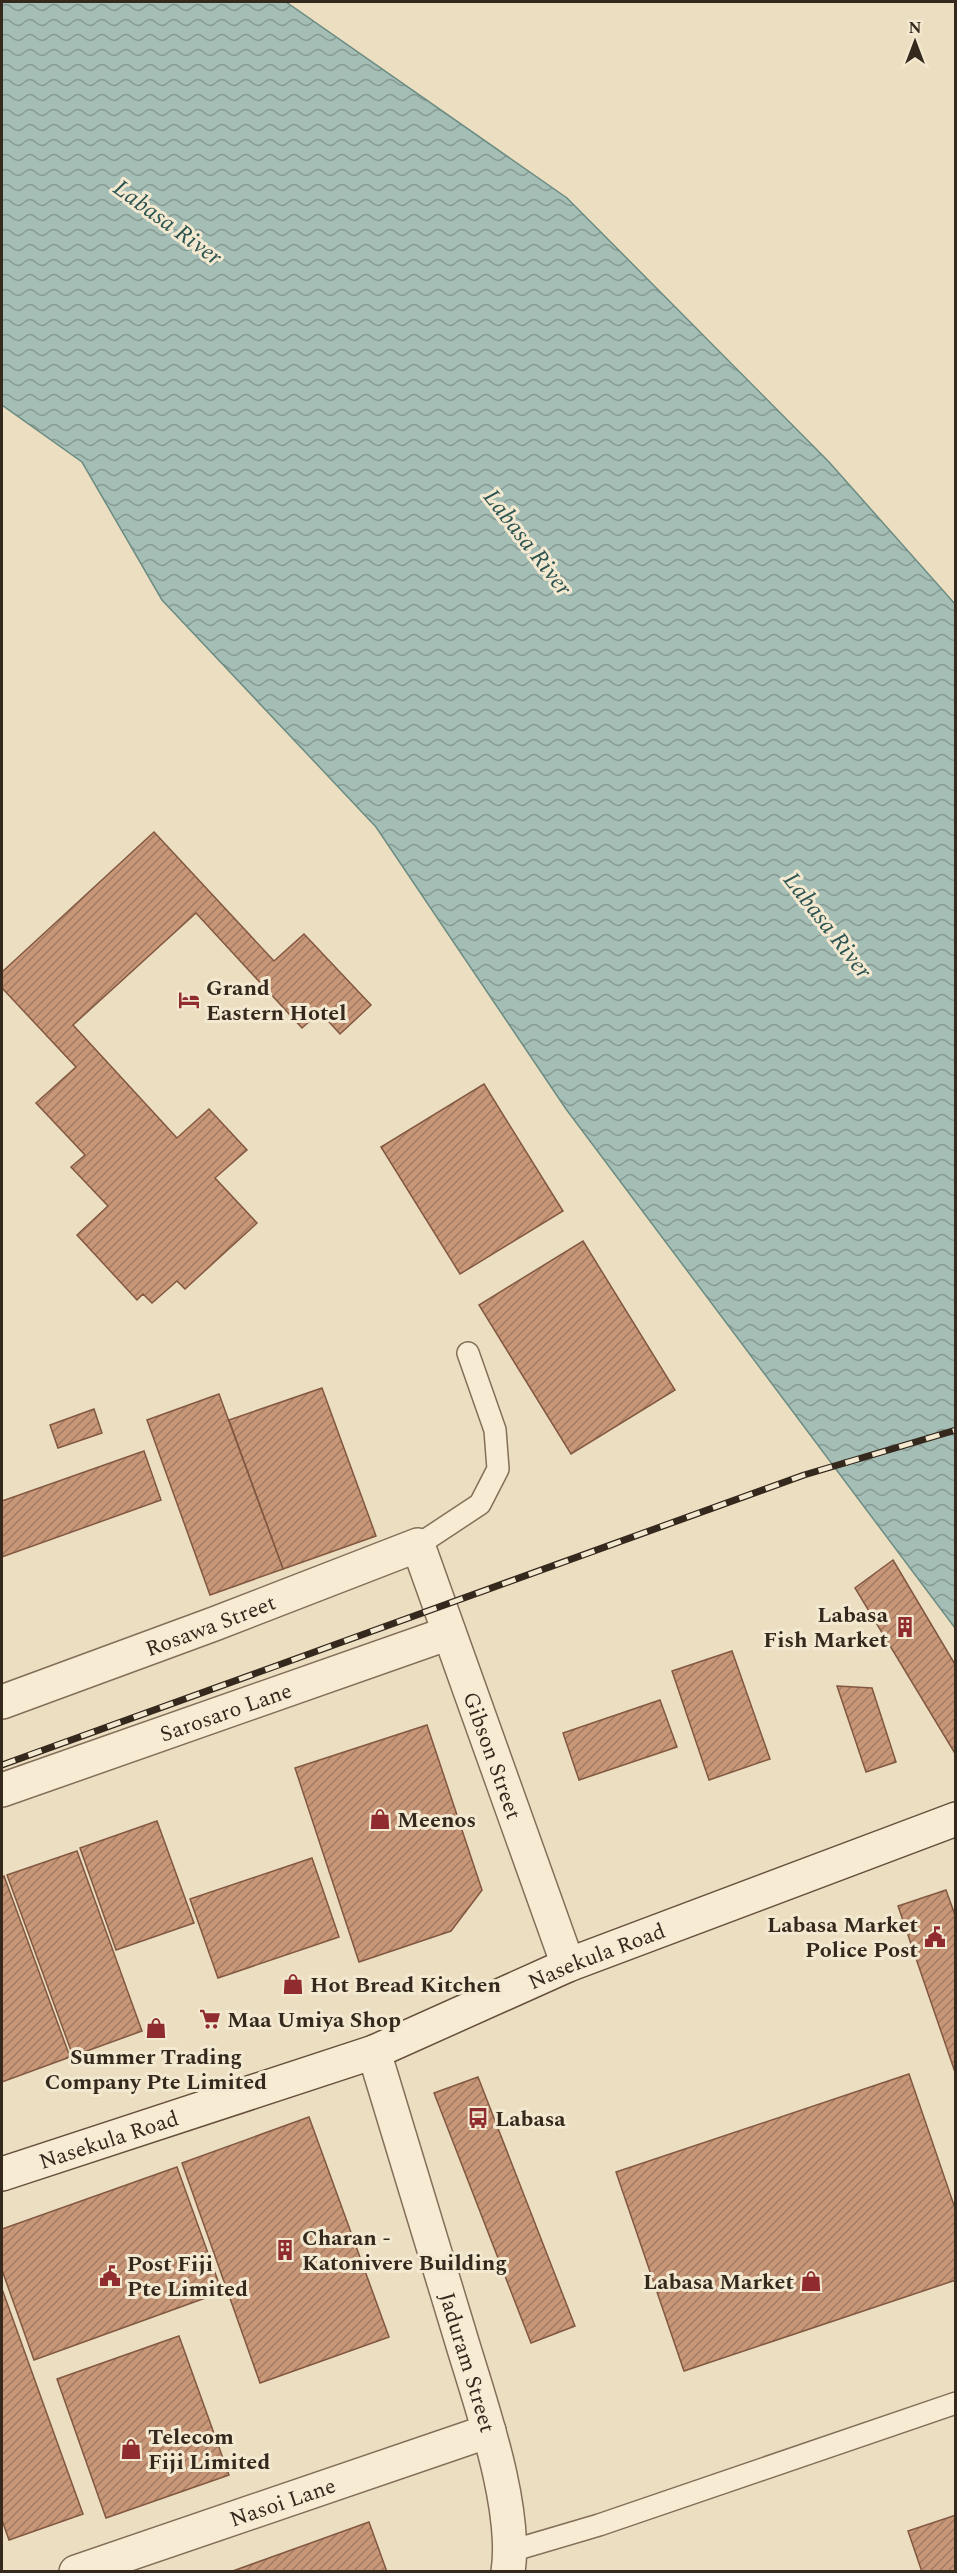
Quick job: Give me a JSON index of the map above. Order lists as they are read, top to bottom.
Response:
{
  "streets": {
    "street": [
      "Rosawa Street",
      "Sarosaro Lane",
      "Gibson Street",
      "Nasekula Road",
      "Jaduram Street",
      "Nasoi Lane"
    ]
  },
  "crossings": [
    ["Rosawa Street", "Gibson Street"],
    ["Sarosaro Lane", "Gibson Street"],
    ["Gibson Street", "Nasekula Road"],
    ["Nasekula Road", "Jaduram Street"],
    ["Jaduram Street", "Nasoi Lane"]
  ],
  "water": ["Labasa River"],
  "places": {
    "hotel": ["Grand Eastern Hotel"],
    "building": ["Labasa Fish Market", "Charan - Katonivere Building"],
    "shop": [
      "Meenos",
      "Hot Bread Kitchen",
      "Summer Trading Company Pte Limited",
      "Labasa Market",
      "Telecom Fiji Limited"
    ],
    "public building": ["Labasa Market Police Post", "Post Fiji Pte Limited"],
    "supermarket": ["Maa Umiya Shop"],
    "bus stop": ["Labasa"]
  },
  "north": "top"
}
